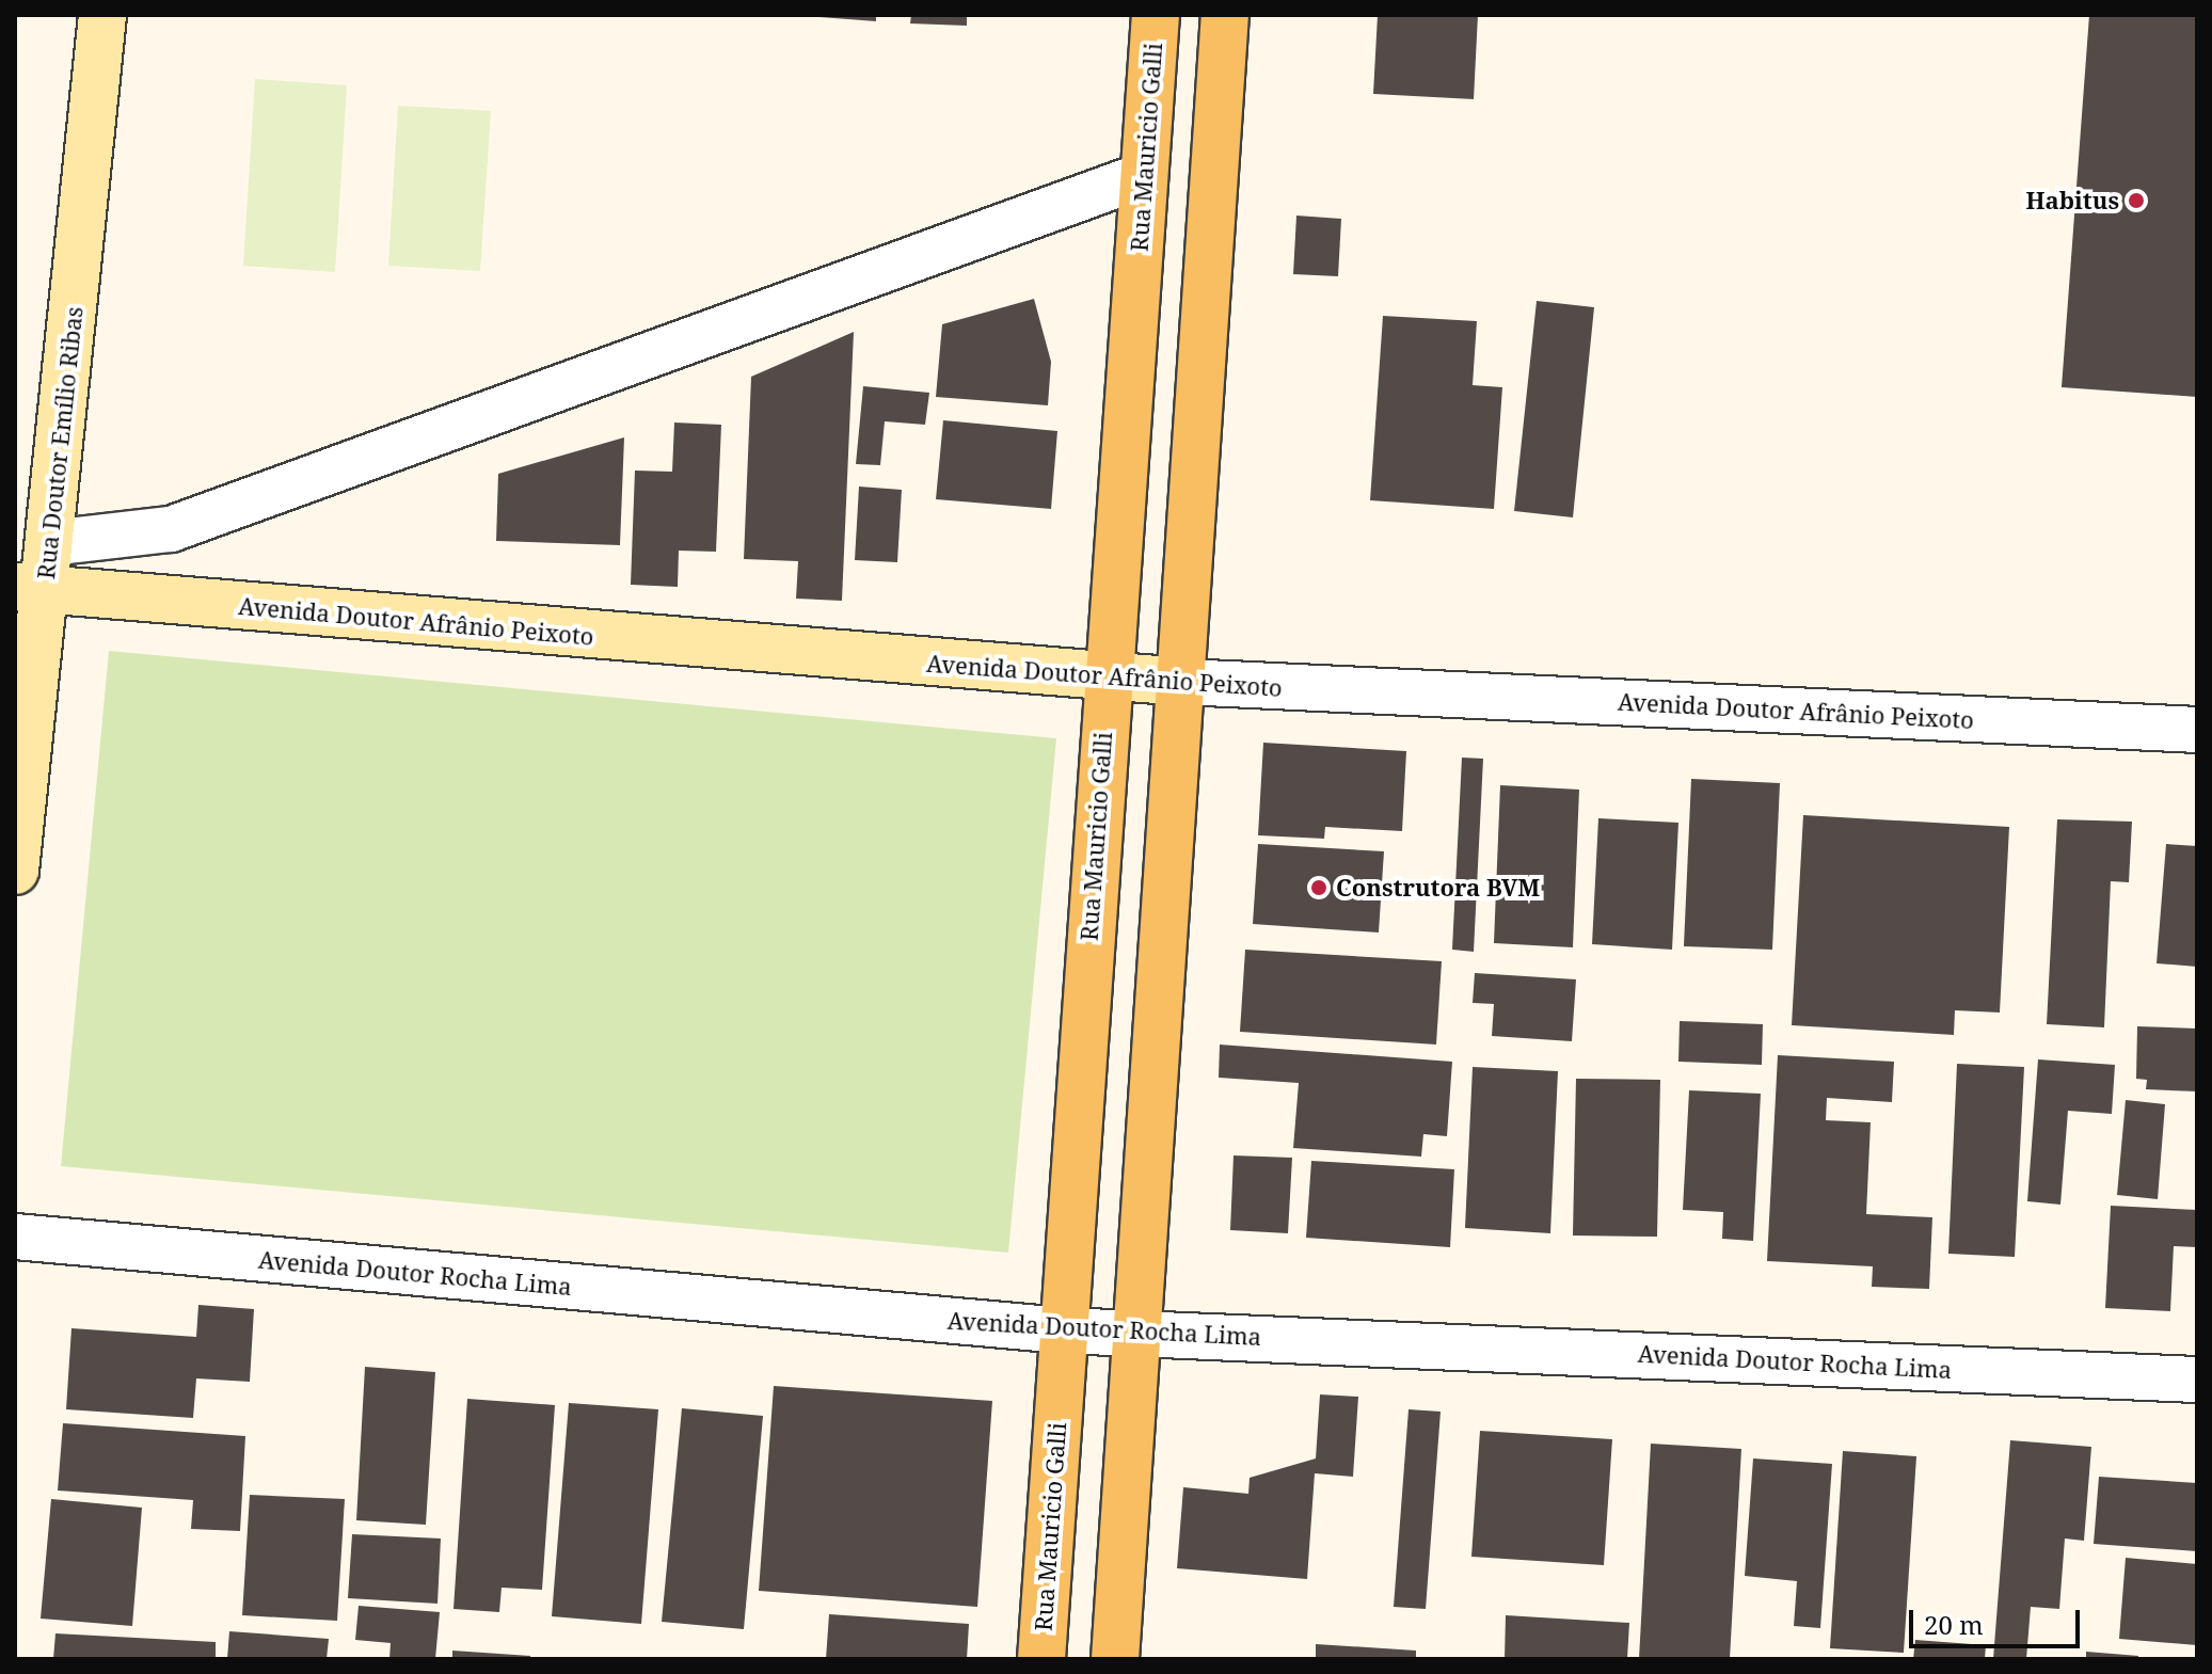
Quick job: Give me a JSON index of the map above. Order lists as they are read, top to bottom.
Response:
{
  "streets": {
    "main road": ["Rua Mauricio Galli"],
    "street": ["Rua Doutor Emílio Ribas", "Avenida Doutor Afrânio Peixoto", "Avenida Doutor Rocha Lima"]
  },
  "crossings": [
    ["Rua Mauricio Galli", "Avenida Doutor Afrânio Peixoto"],
    ["Rua Mauricio Galli", "Avenida Doutor Rocha Lima"],
    ["Rua Doutor Emílio Ribas", "Avenida Doutor Afrânio Peixoto"]
  ],
  "places": ["Habitus", "Construtora BVM"],
  "scale_bar": "20 m"
}
